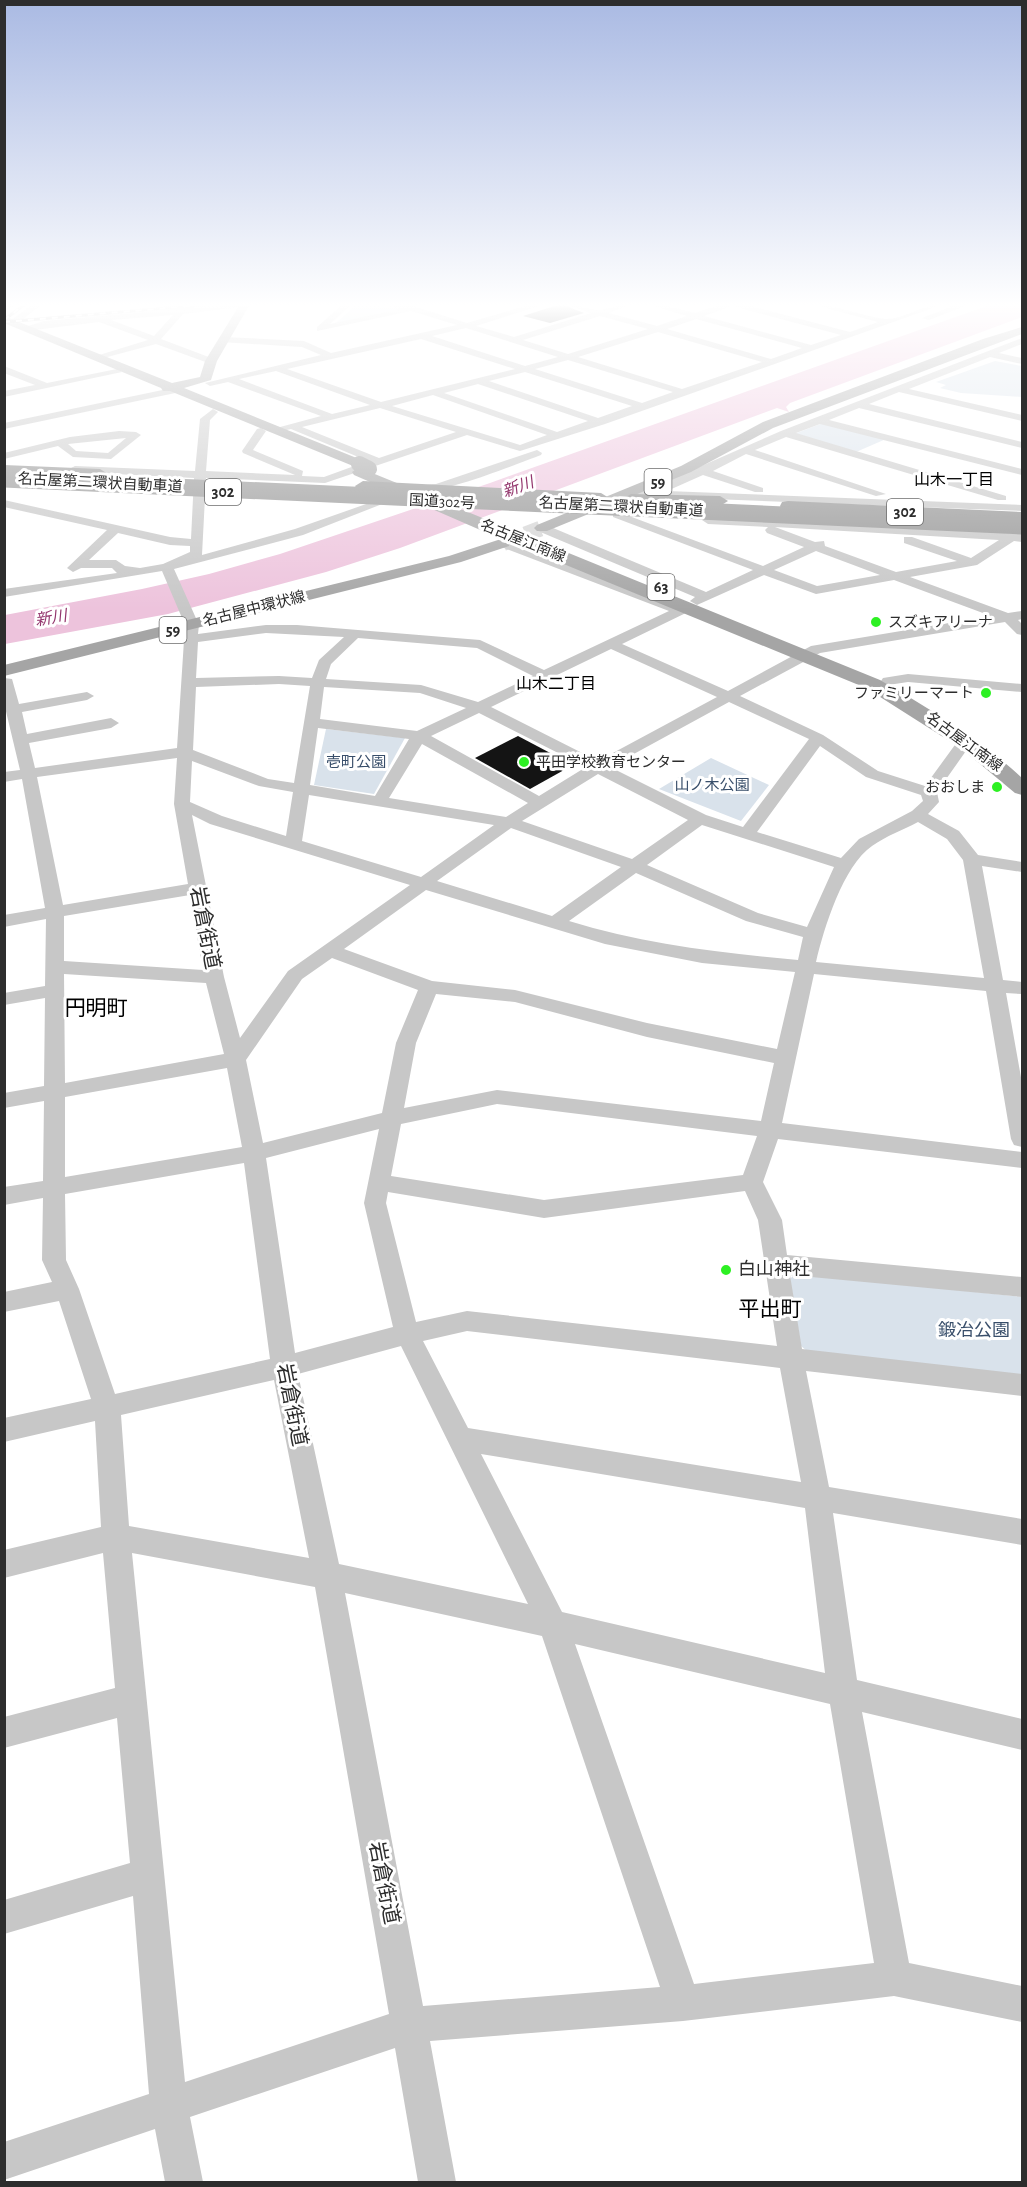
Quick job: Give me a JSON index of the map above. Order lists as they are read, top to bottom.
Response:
{
  "streets": {
    "highway": ["名古屋第二環状自動車道", "302", "国道302号"],
    "main road": [
      "59",
      "名古屋江南線",
      "63",
      "名古屋中環状線"
    ],
    "street": ["岩倉街道"]
  },
  "crossings": [
    ["名古屋第二環状自動車道", "国道302号"],
    ["国道302号", "名古屋江南線"],
    ["国道302号", "名古屋中環状線"],
    ["名古屋江南線", "名古屋中環状線"],
    ["名古屋中環状線", "岩倉街道"]
  ],
  "districts": [
    "山木一丁目",
    "山木二丁目",
    "円明町",
    "平出町"
  ],
  "water": ["新川"],
  "parks": ["壱町公園", "山ノ木公園", "鍛冶公園"],
  "places": [
    "スズキアリーナ",
    "ファミリーマート",
    "平田学校教育センター",
    "おおしま",
    "白山神社"
  ]
}
